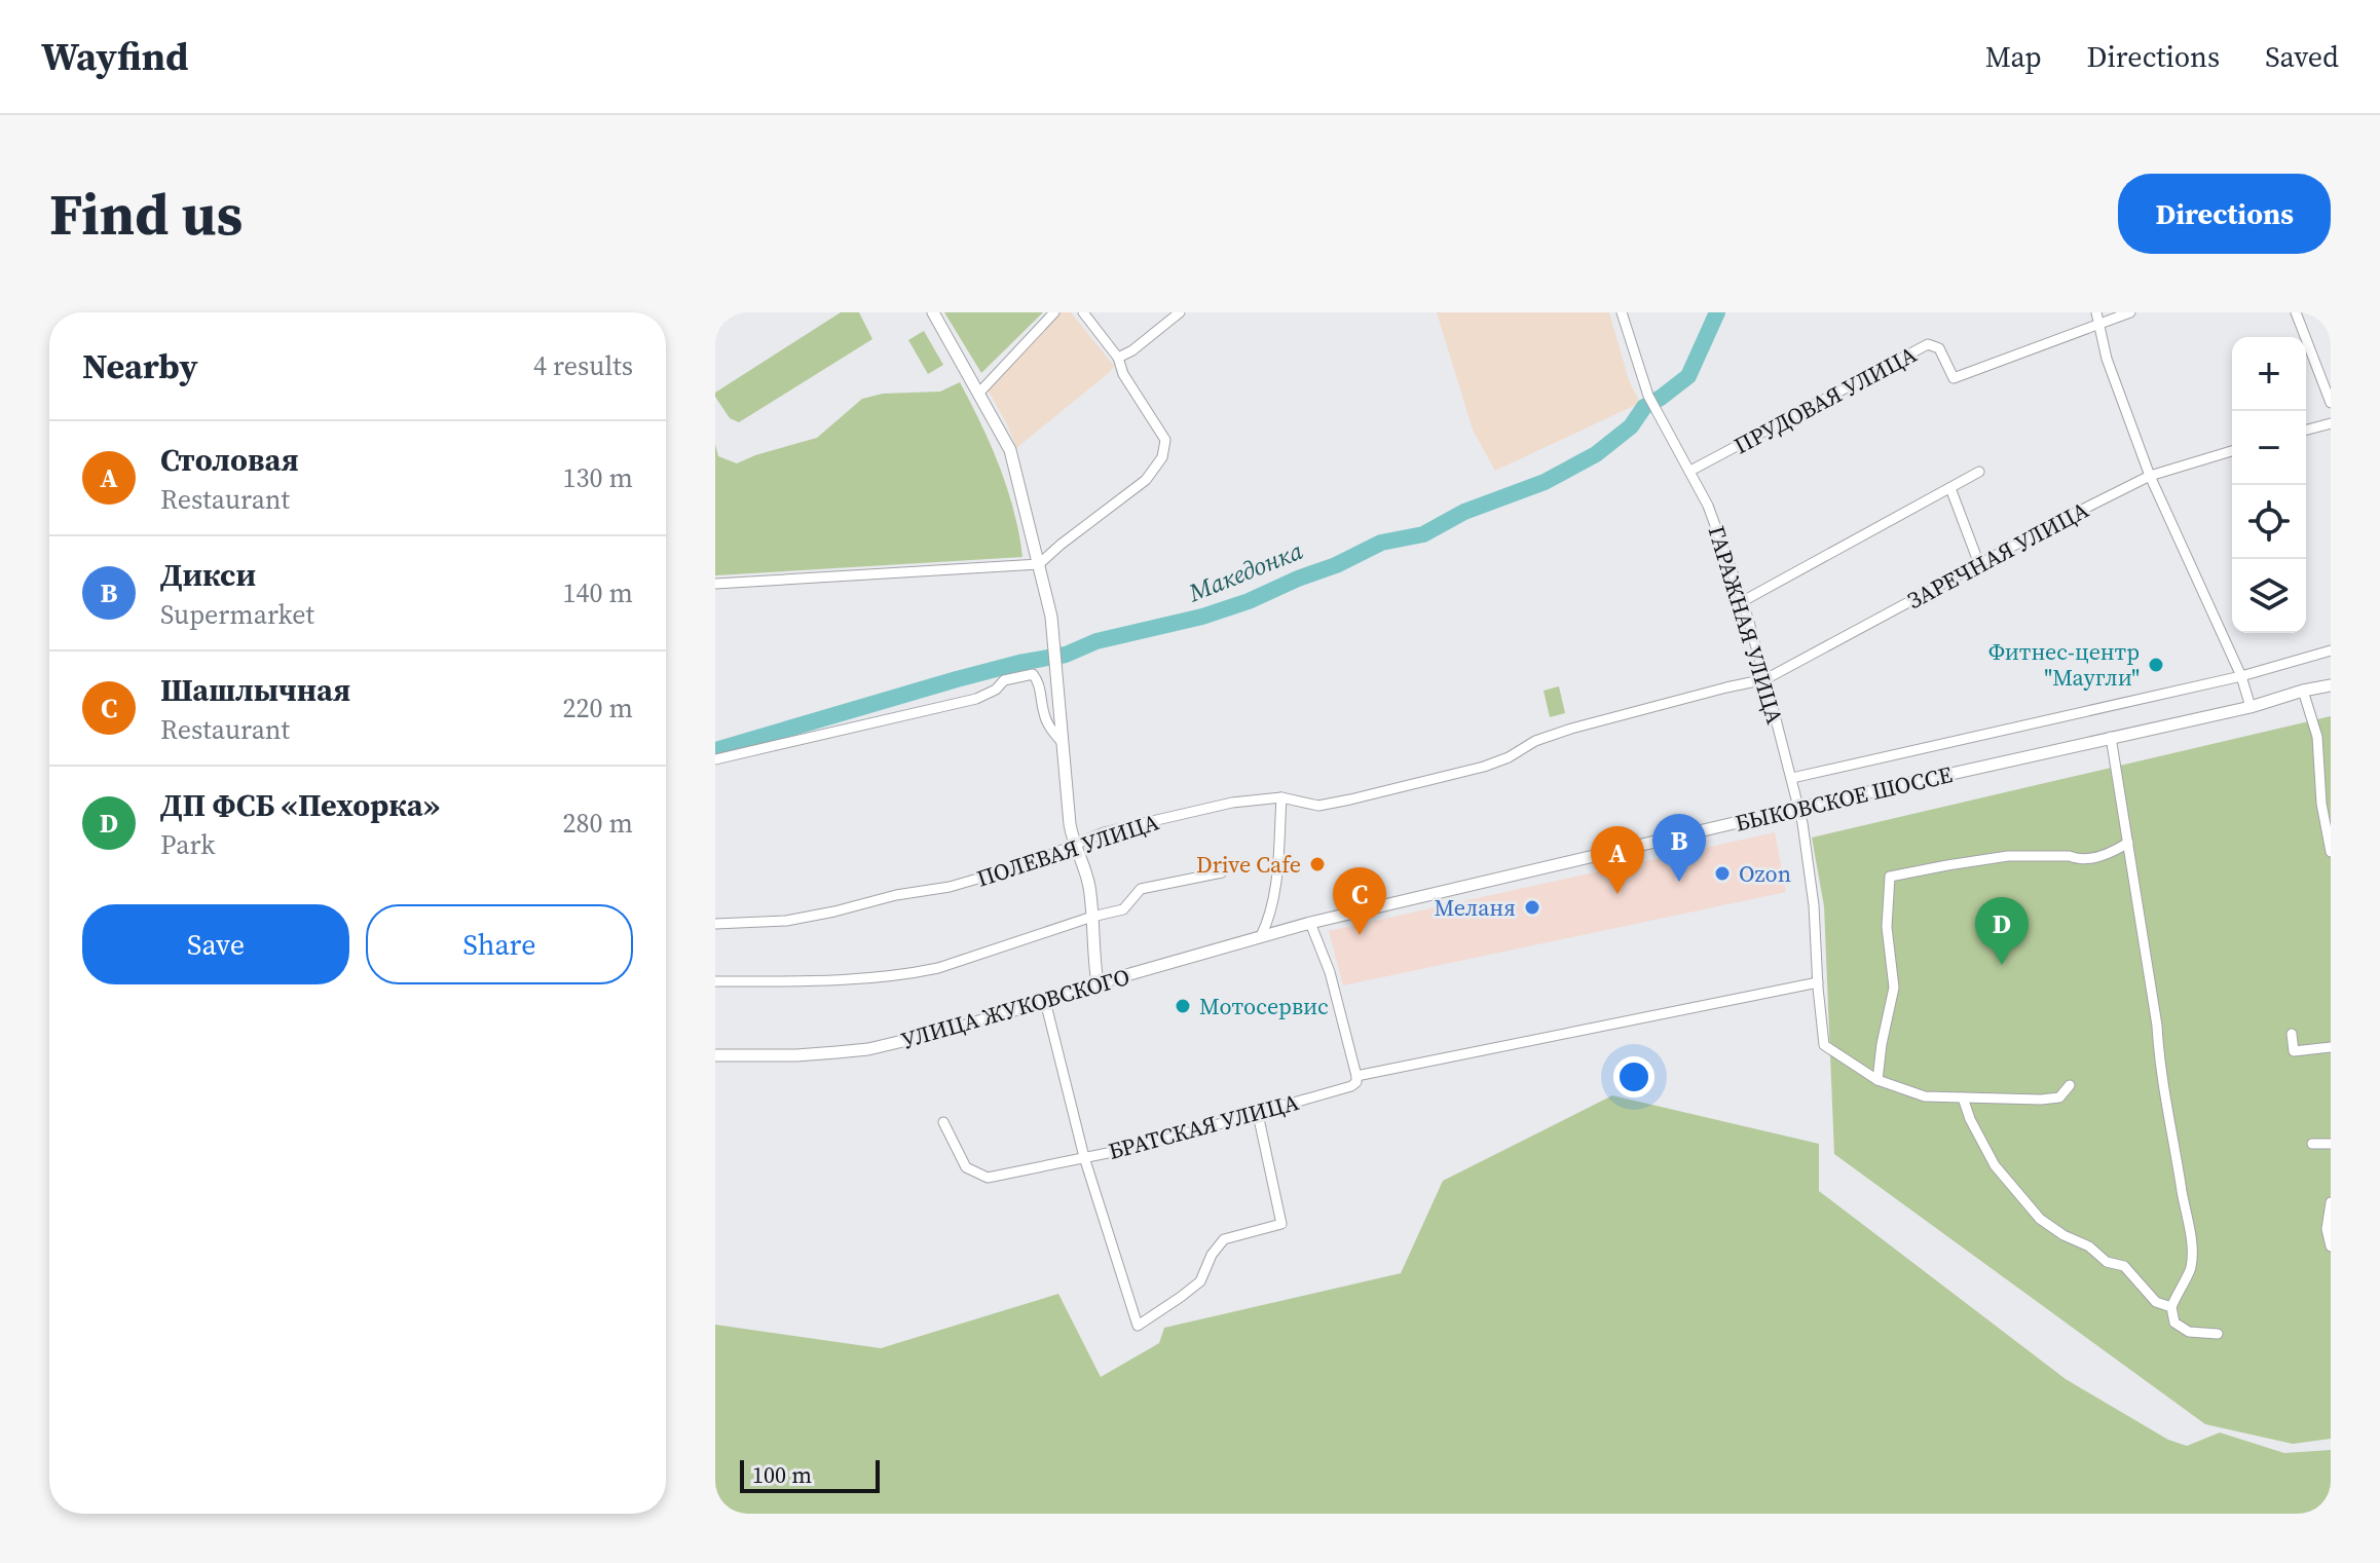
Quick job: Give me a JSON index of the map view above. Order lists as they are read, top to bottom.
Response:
{
  "streets": {
    "main road": ["БЫКОВСКОЕ ШОССЕ", "УЛИЦА ЖУКОВСКОГО"],
    "street": [
      "ПРУДОВАЯ УЛИЦА",
      "ЗАРЕЧНАЯ УЛИЦА",
      "ГАРАЖНАЯ УЛИЦА",
      "ПОЛЕВАЯ УЛИЦА",
      "БРАТСКАЯ УЛИЦА"
    ]
  },
  "crossings": [
    ["ПРУДОВАЯ УЛИЦА", "ГАРАЖНАЯ УЛИЦА"],
    ["ЗАРЕЧНАЯ УЛИЦА", "ГАРАЖНАЯ УЛИЦА"],
    ["ЗАРЕЧНАЯ УЛИЦА", "ПОЛЕВАЯ УЛИЦА"],
    ["ГАРАЖНАЯ УЛИЦА", "БЫКОВСКОЕ ШОССЕ"],
    ["ГАРАЖНАЯ УЛИЦА", "БРАТСКАЯ УЛИЦА"],
    ["БЫКОВСКОЕ ШОССЕ", "УЛИЦА ЖУКОВСКОГО"]
  ],
  "water": ["Македонка"],
  "places": [
    "Фитнес-центр \"Маугли\"",
    "Drive Cafe",
    "Ozon",
    "Меланя",
    "Мотосервис"
  ],
  "scale_bar": "100 m",
  "page": {
    "header": "Wayfind",
    "nav": ["Map", "Directions", "Saved"],
    "buttons": [
      "Directions",
      ["Save", "Share"]
    ],
    "title": "Find us",
    "heading": ["Nearby", "4 results"],
    "map_buttons": ["+", "−"],
    "list": [
      {
        "mark": "A",
        "name": "Столовая",
        "note": "Restaurant",
        "value": "130 m"
      },
      {
        "mark": "B",
        "name": "Дикси",
        "note": "Supermarket",
        "value": "140 m"
      },
      {
        "mark": "C",
        "name": "Шашлычная",
        "note": "Restaurant",
        "value": "220 m"
      },
      {
        "mark": "D",
        "name": "ДП ФСБ «Пехорка»",
        "note": "Park",
        "value": "280 m"
      }
    ],
    "pins": [
      "B",
      "A",
      "C",
      "D"
    ],
    "scale": "100 m"
  }
}
